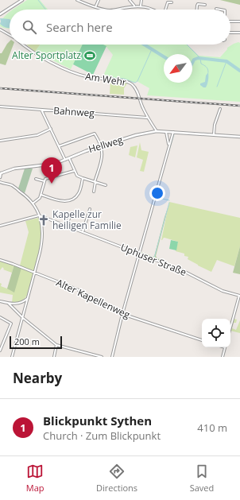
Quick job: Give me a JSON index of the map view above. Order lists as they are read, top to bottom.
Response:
{
  "streets": {
    "street": [
      "Am Wehr",
      "Bahnweg",
      "Hellweg",
      "Uphuser Straße",
      "Alter Kapellenweg"
    ]
  },
  "crossings": [
    ["Am Wehr", "Bahnweg"],
    ["Am Wehr", "Hellweg"]
  ],
  "places": {
    "sports": ["Alter Sportplatz"],
    "church": ["Kapelle zur heiligen Familie"]
  },
  "scale_bar": "200 m",
  "north": "bottom left",
  "page": {
    "search": "Search here",
    "pins": "1",
    "scale": "200 m",
    "heading": "Nearby",
    "list": [
      {
        "mark": "1",
        "name": "Blickpunkt Sythen",
        "note": "Church · Zum Blickpunkt",
        "value": "410 m"
      }
    ],
    "nav": ["Map", "Directions", "Saved"]
  }
}
